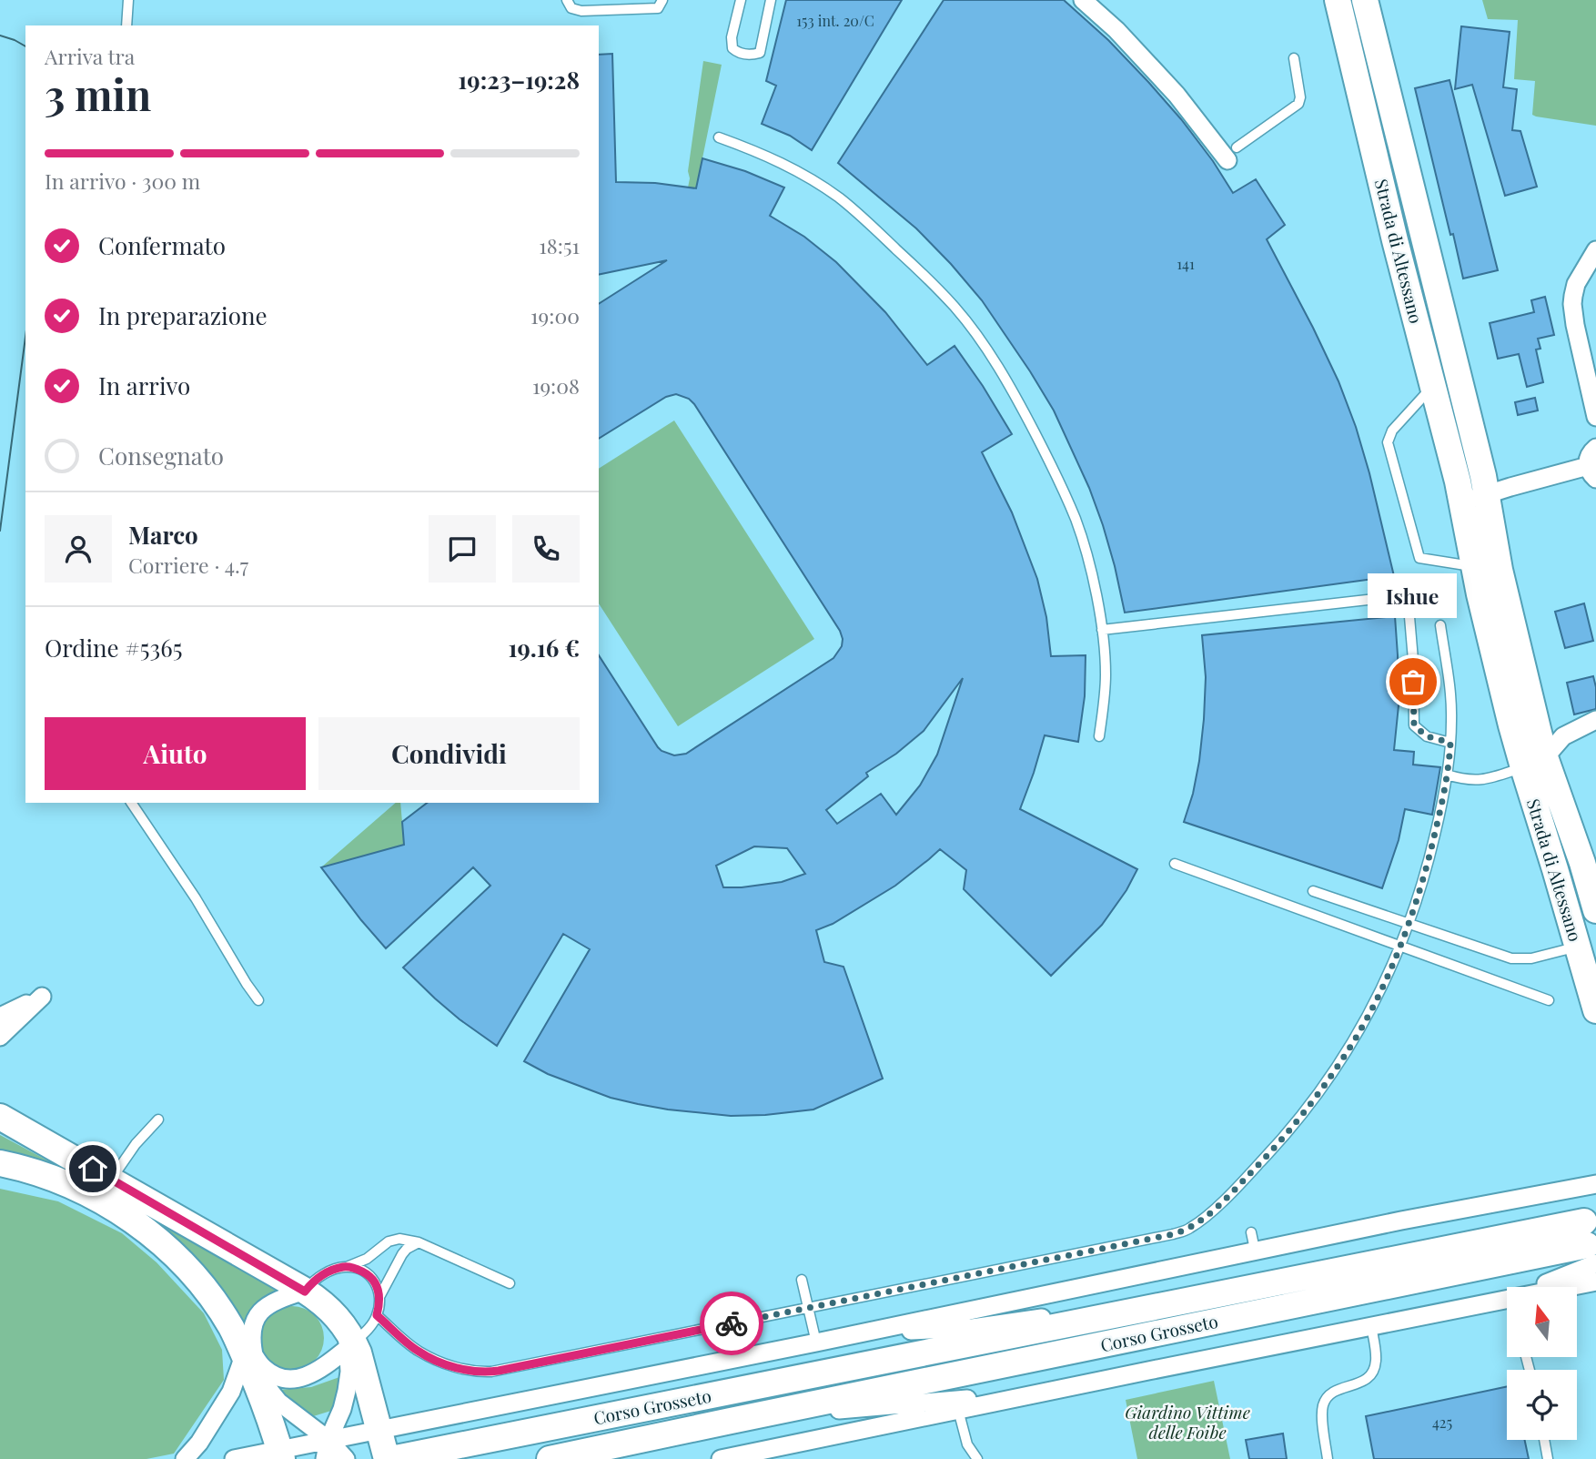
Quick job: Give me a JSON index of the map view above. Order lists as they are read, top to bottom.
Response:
{
  "streets": {
    "street": ["Strada di Altessano", "Corso Grosseto"]
  },
  "parks": ["Giardino Vittime delle Foibe"],
  "places": ["Ishue"],
  "house_numbers": ["153 int. 20/C", "141", "425"],
  "north": "top",
  "page": {
    "heading": ["3 min", "Arriva tra", "19:23–19:28"],
    "panel": [
      "Marco",
      "Corriere · 4.7",
      "Ordine #5365",
      "19.16 €"
    ],
    "bar": "In arrivo · 300 m",
    "list": [
      ["Confermato", "18:51"],
      ["In preparazione", "19:00"],
      ["In arrivo", "19:08"],
      "Consegnato"
    ],
    "bubble": "Ishue",
    "buttons": ["Aiuto", "Condividi"]
  }
}
